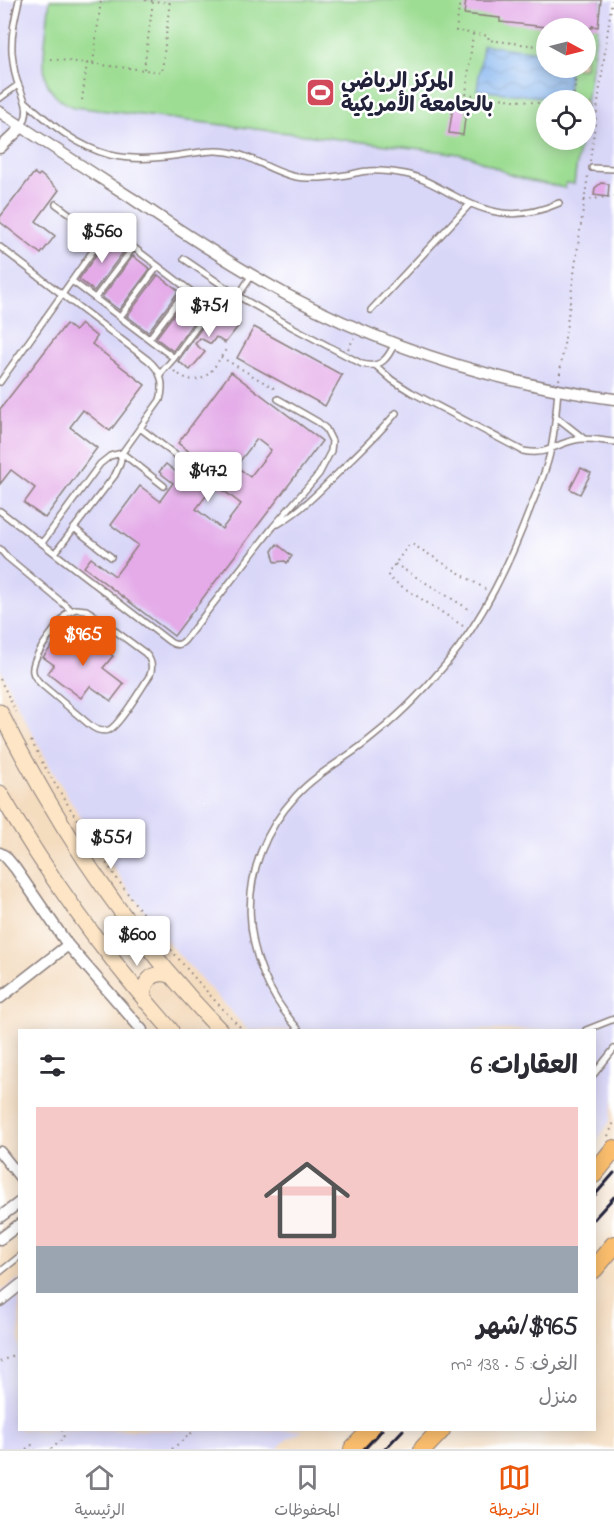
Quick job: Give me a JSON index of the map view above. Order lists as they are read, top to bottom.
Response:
{
  "places": {
    "sports": ["المركز الرياضي بالجامعة الأمريكية"]
  },
  "north": "right",
  "page": {
    "price": [
      "$560",
      "$751",
      "$472",
      "$965",
      "$551",
      "$600"
    ],
    "heading": "العقارات: 6",
    "list": [
      {
        "name": "$965/شهر",
        "note": "الغرف: 5 · 138 m² · منزل"
      }
    ],
    "tabs": ["الخريطة", "المحفوظات", "الرئيسية"]
  }
}
